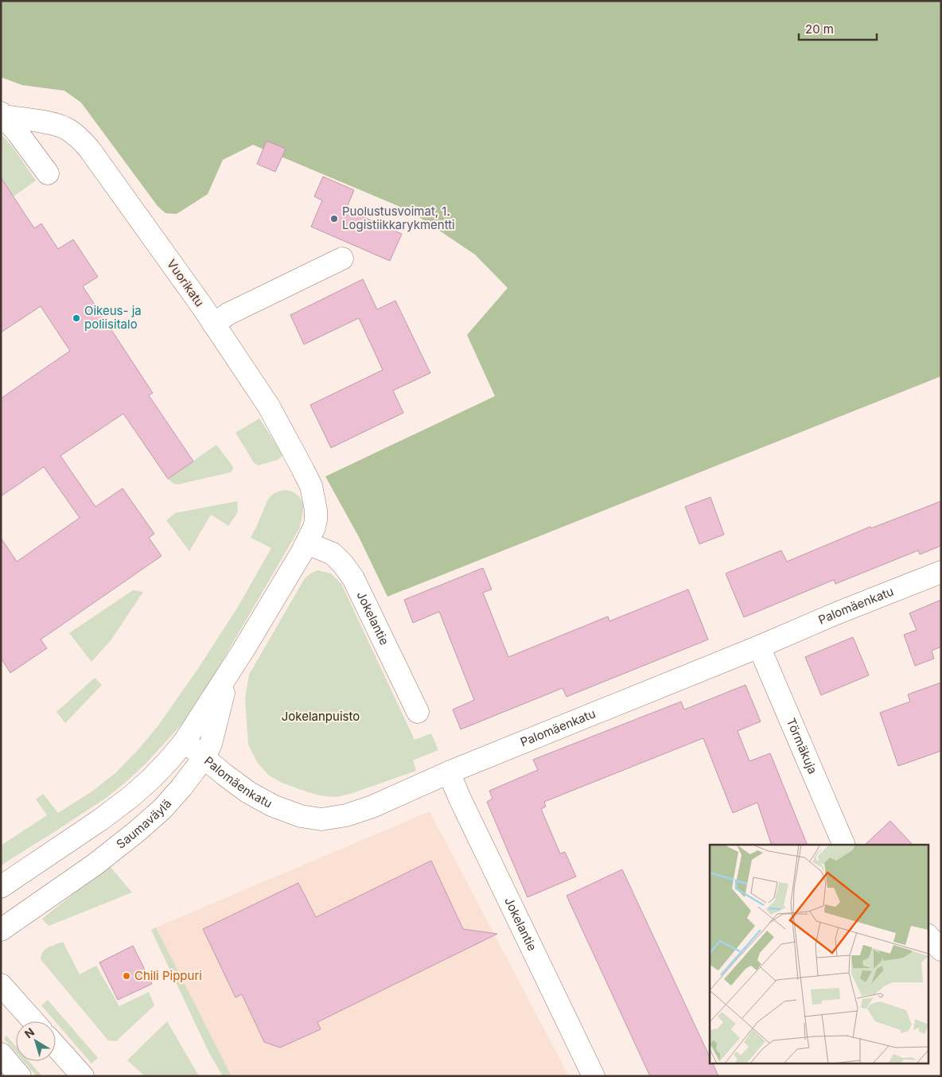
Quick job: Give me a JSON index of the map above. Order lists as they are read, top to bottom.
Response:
{
  "streets": {
    "street": [
      "Vuorikatu",
      "Palomäenkatu",
      "Jokelantie",
      "Törmäkuja",
      "Saumaväylä"
    ]
  },
  "crossings": [
    ["Vuorikatu", "Saumaväylä"],
    ["Palomäenkatu", "Jokelantie"],
    ["Palomäenkatu", "Törmäkuja"],
    ["Palomäenkatu", "Saumaväylä"],
    ["Jokelantie", "Saumaväylä"]
  ],
  "parks": ["Jokelanpuisto"],
  "places": ["Puolustusvoimat, 1. Logistiikkarykmentti", "Oikeus- ja poliisitalo", "Chili Pippuri"],
  "scale_bar": "20 m",
  "north": "top left"
}
